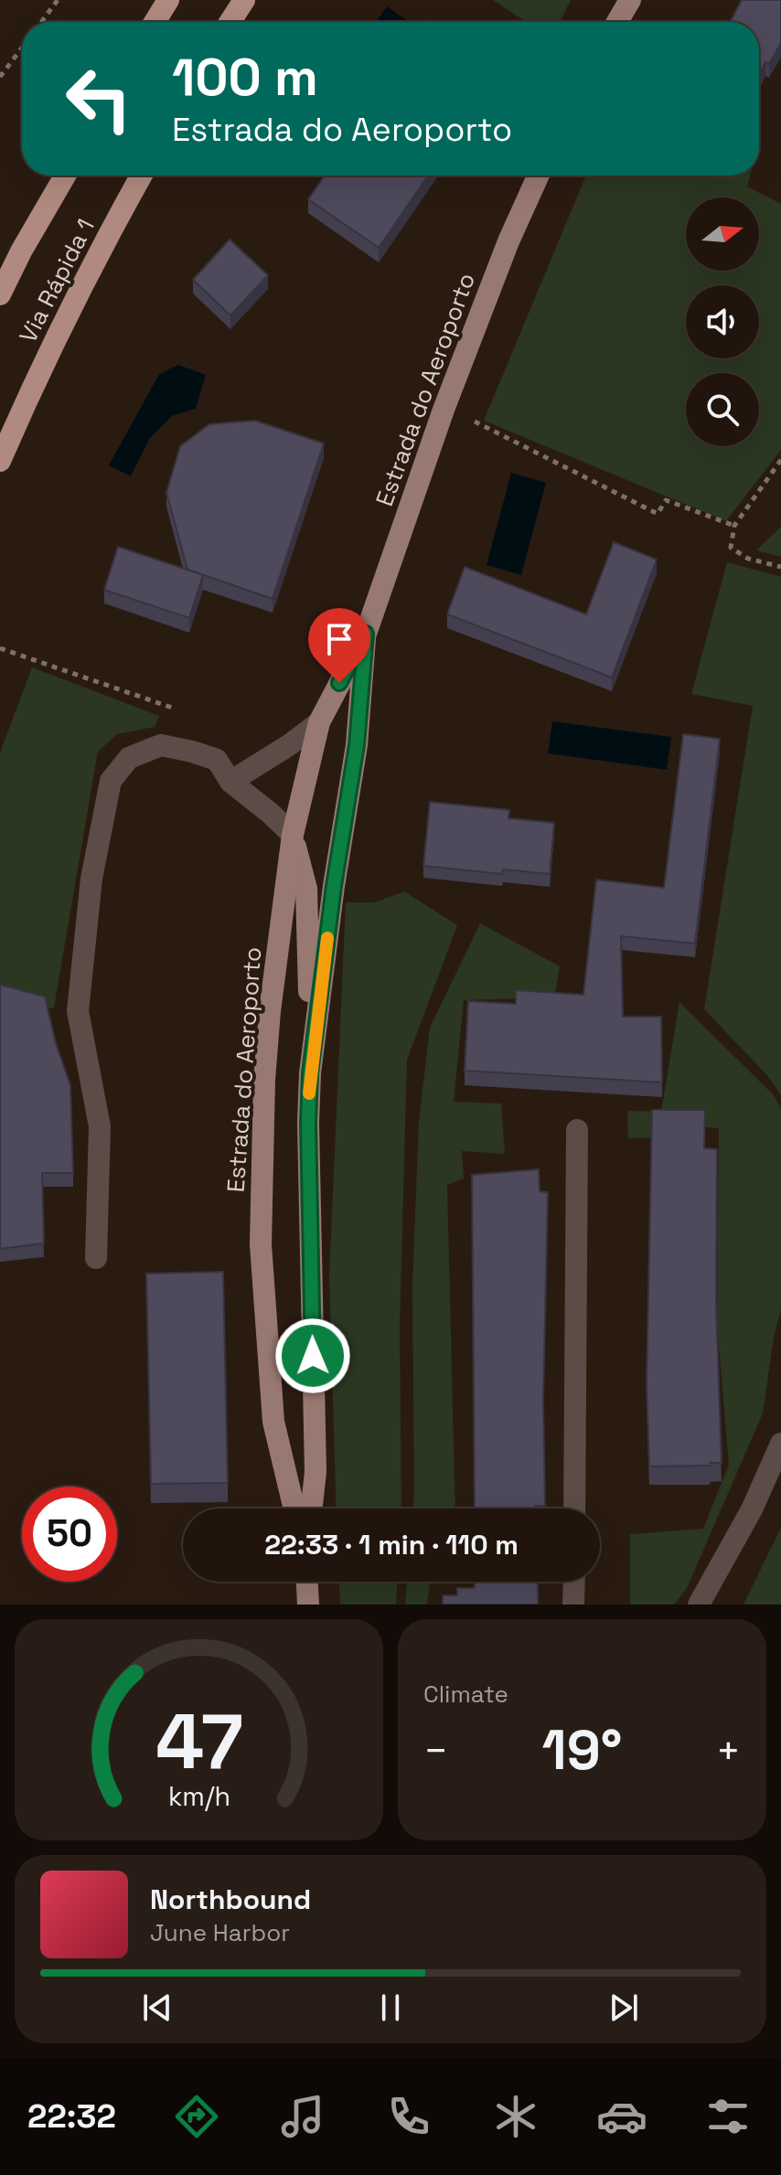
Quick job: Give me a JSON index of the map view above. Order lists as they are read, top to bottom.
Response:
{
  "streets": {
    "highway": ["Via Rápida 1"],
    "main road": ["Estrada do Aeroporto"]
  },
  "north": "right",
  "page": {
    "turn": ["100 m", "Estrada do Aeroporto"],
    "limit": "50",
    "trip": "22:33 · 1 min · 110 m",
    "tile": "Climate",
    "heat": ["−", "19°", "+"],
    "song": ["Northbound", "June Harbor"],
    "tabs": "22:32",
    "gauge": ["47", "km/h"]
  }
}
